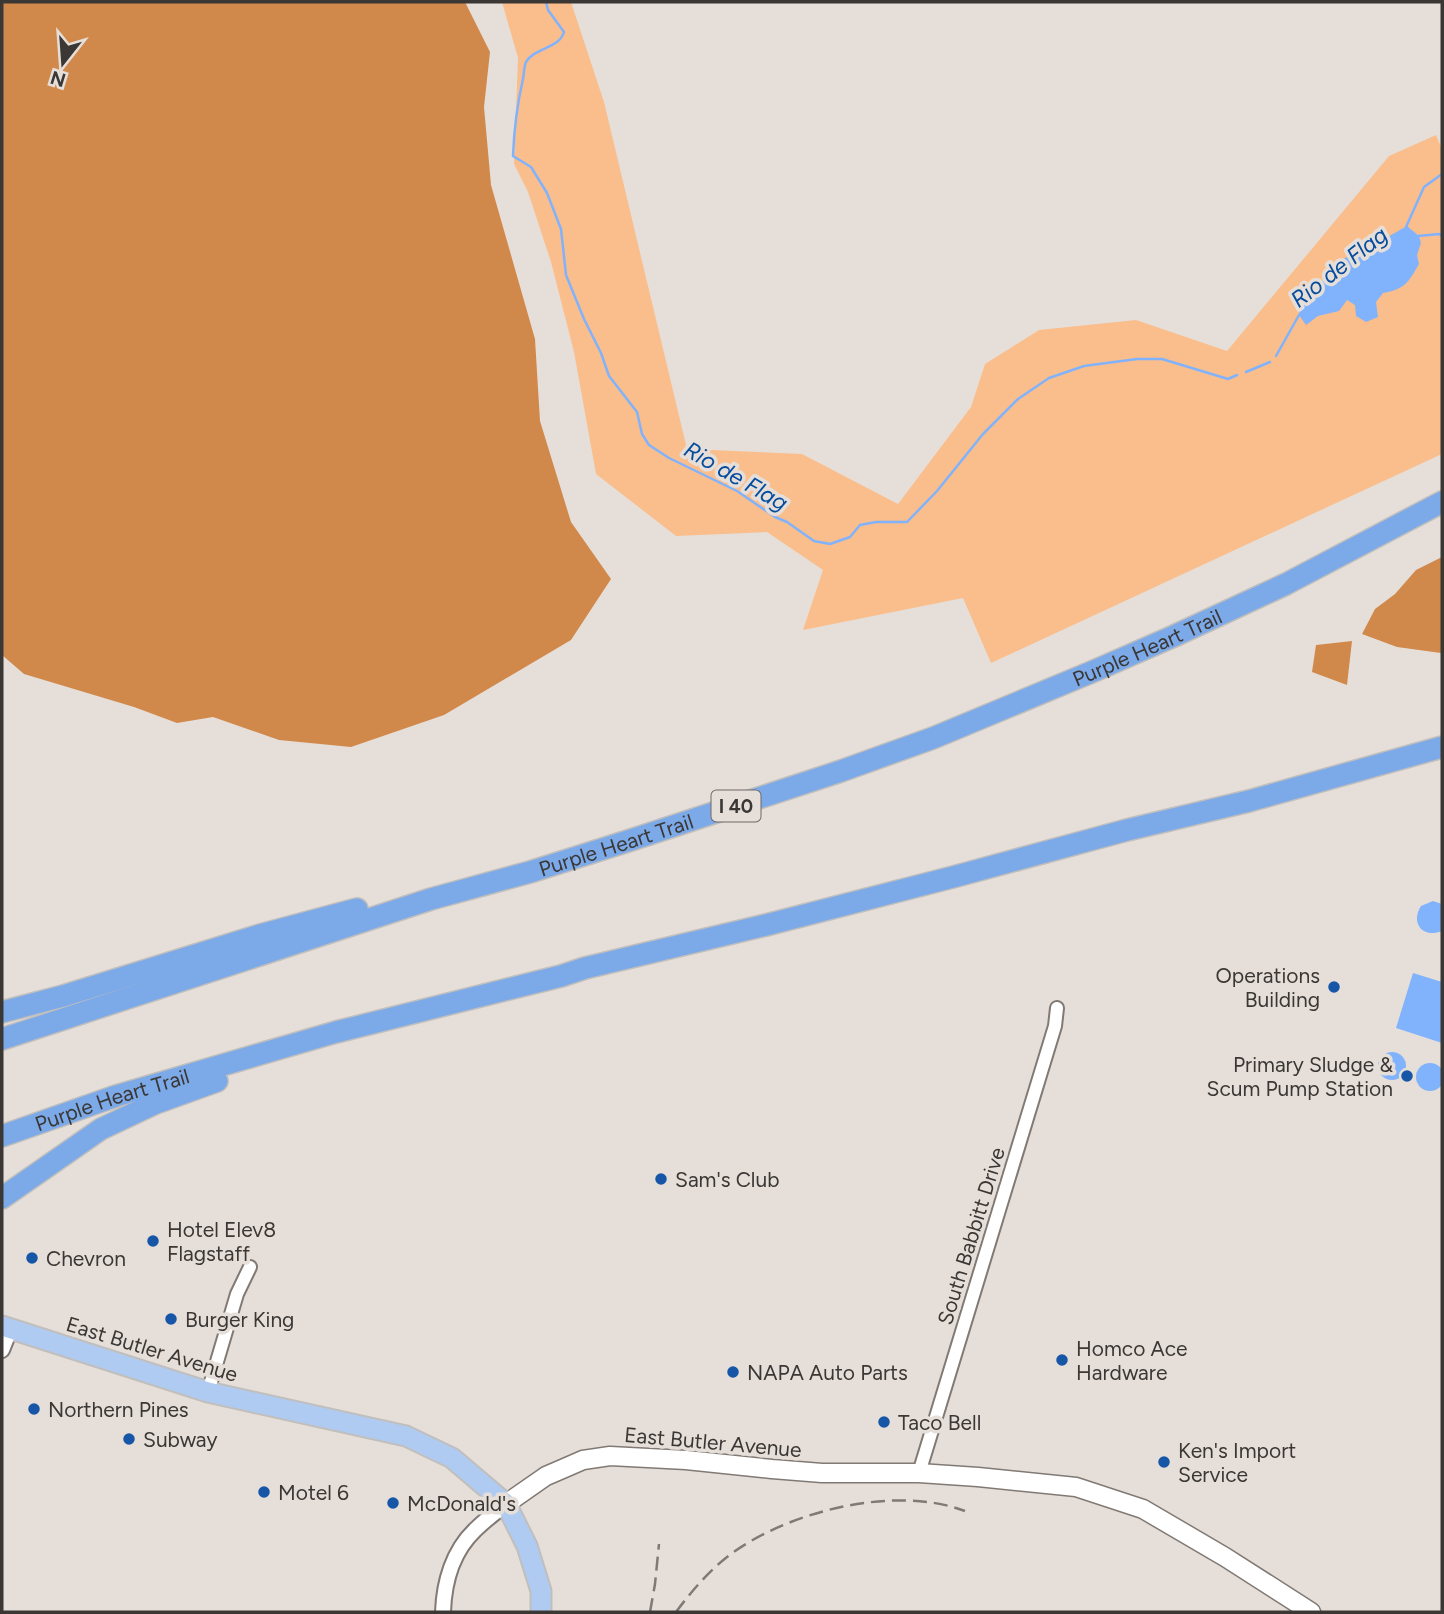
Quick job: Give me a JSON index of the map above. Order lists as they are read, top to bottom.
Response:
{
  "streets": {
    "highway": ["Purple Heart Trail", "I 40"],
    "main road": ["East Butler Avenue"],
    "street": ["South Babbitt Drive"]
  },
  "crossings": [
    ["South Babbitt Drive", "East Butler Avenue"]
  ],
  "water": ["Rio de Flag"],
  "places": [
    "Operations Building",
    "Primary Sludge & Scum Pump Station",
    "Sam's Club",
    "Hotel Elev8 Flagstaff",
    "Chevron",
    "Burger King",
    "Homco Ace Hardware",
    "NAPA Auto Parts",
    "Northern Pines",
    "Taco Bell",
    "Subway",
    "Ken's Import Service",
    "Motel 6",
    "McDonald's"
  ],
  "north": "bottom"
}
